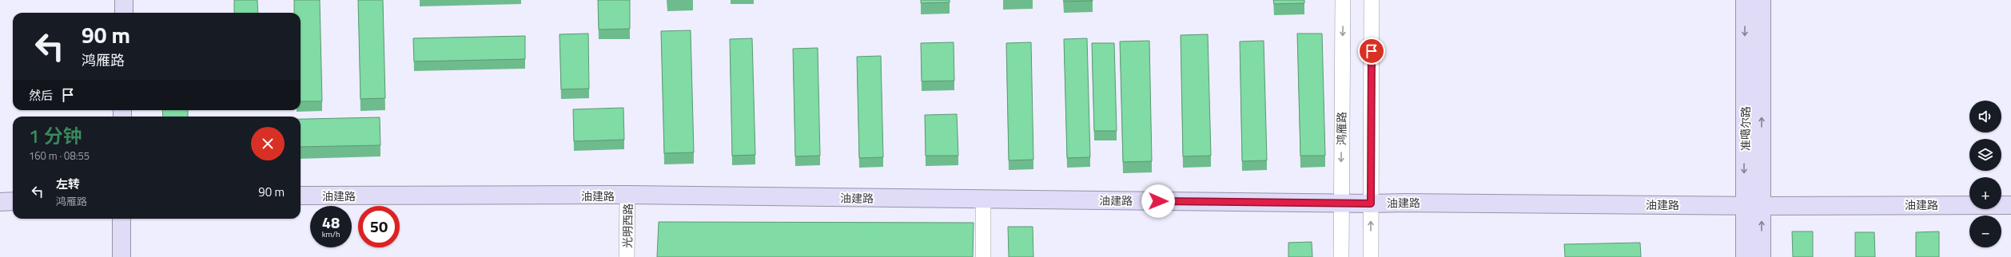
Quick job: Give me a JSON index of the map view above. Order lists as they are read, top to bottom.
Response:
{
  "streets": {
    "main road": ["准噶尔路", "油建路"],
    "street": ["鸿雁路", "光明西路"]
  },
  "crossings": [
    ["鸿雁路", "油建路"],
    ["准噶尔路", "油建路"],
    ["油建路", "光明西路"]
  ],
  "page": {
    "turn": ["90 m", "鸿雁路"],
    "then": "然后",
    "map_buttons": ["+", "−"],
    "heading": ["1 分钟", "160 m · 08:55"],
    "list": [
      {
        "name": "左转",
        "note": "鸿雁路",
        "value": "90 m"
      }
    ],
    "speed": "48 km/h",
    "limit": "50"
  }
}
